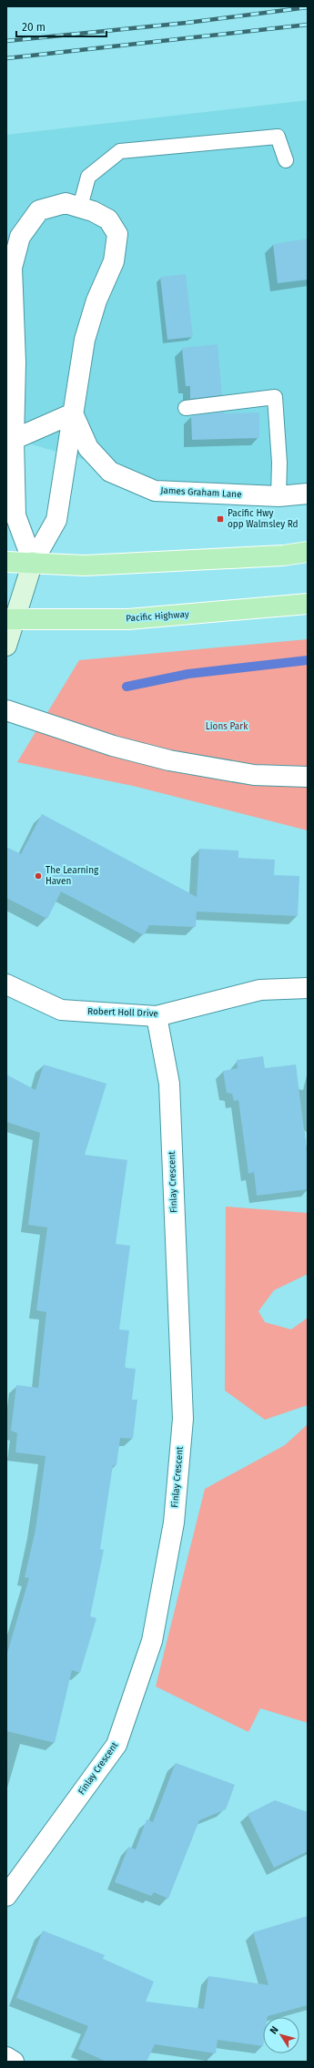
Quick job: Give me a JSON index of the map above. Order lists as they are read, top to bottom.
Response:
{
  "streets": {
    "main road": ["Pacific Highway"],
    "street": ["James Graham Lane", "Robert Holl Drive", "Finlay Crescent"]
  },
  "crossings": [
    ["Robert Holl Drive", "Finlay Crescent"]
  ],
  "parks": ["Lions Park"],
  "places": {
    "transit": ["Pacific Hwy opp Walmsley Rd"],
    "other": ["The Learning Haven"]
  },
  "scale_bar": "20 m",
  "north": "top left"
}
